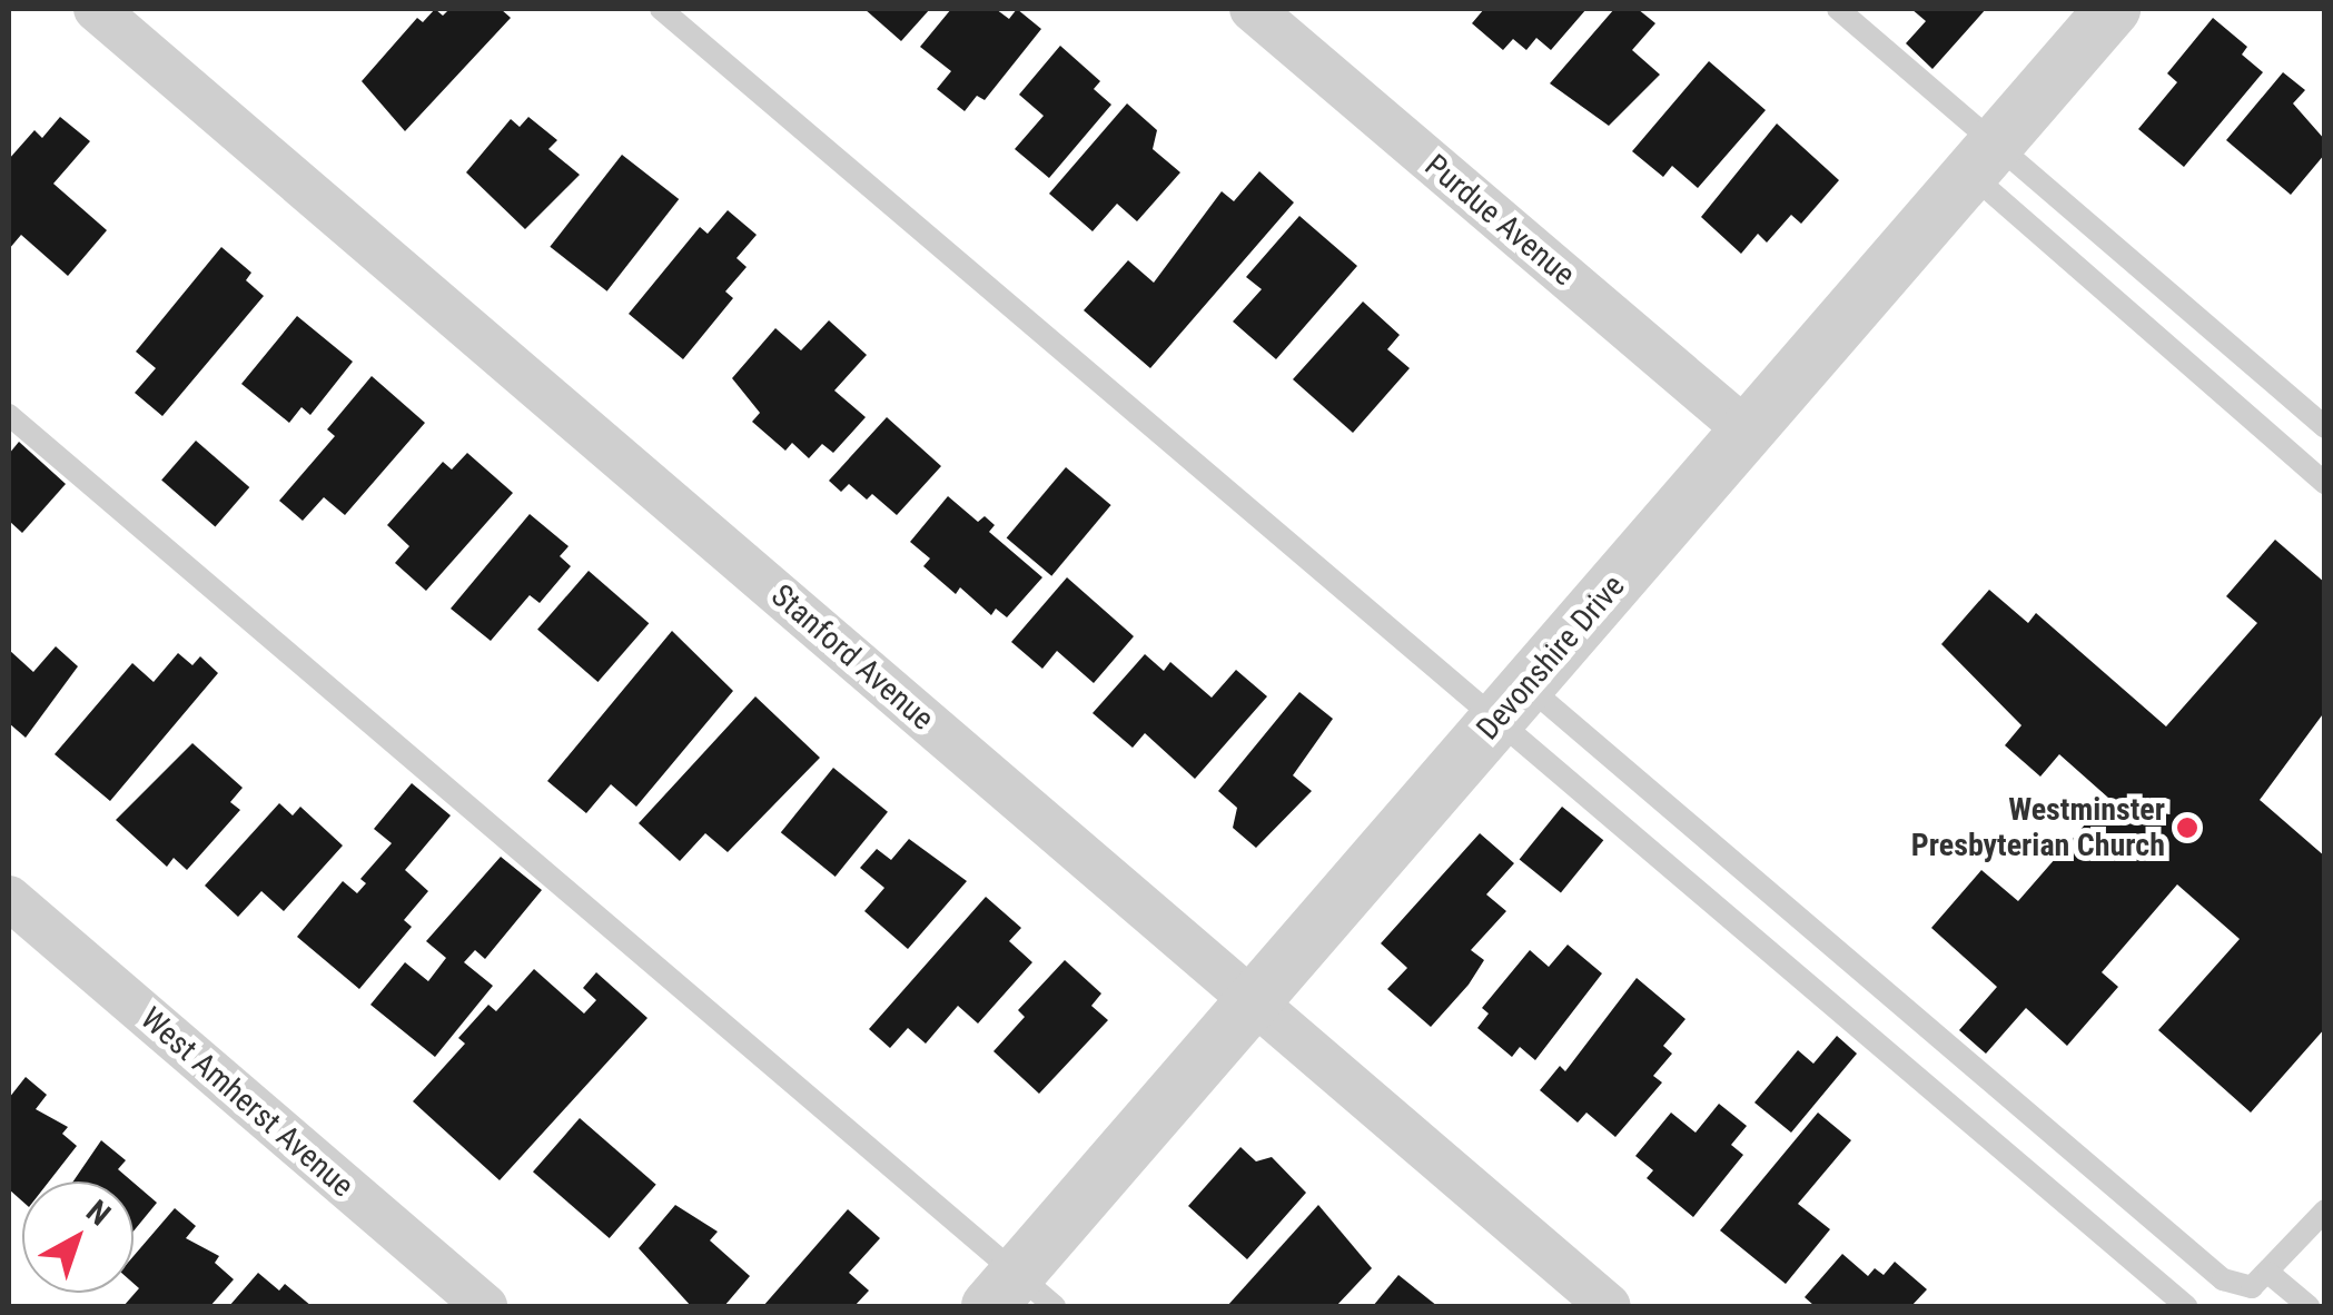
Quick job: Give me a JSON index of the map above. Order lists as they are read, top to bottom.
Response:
{
  "streets": {
    "street": [
      "Purdue Avenue",
      "Stanford Avenue",
      "Devonshire Drive",
      "West Amherst Avenue"
    ]
  },
  "crossings": [
    ["Purdue Avenue", "Devonshire Drive"],
    ["Stanford Avenue", "Devonshire Drive"]
  ],
  "places": ["Westminster Presbyterian Church"],
  "north": "top right"
}
